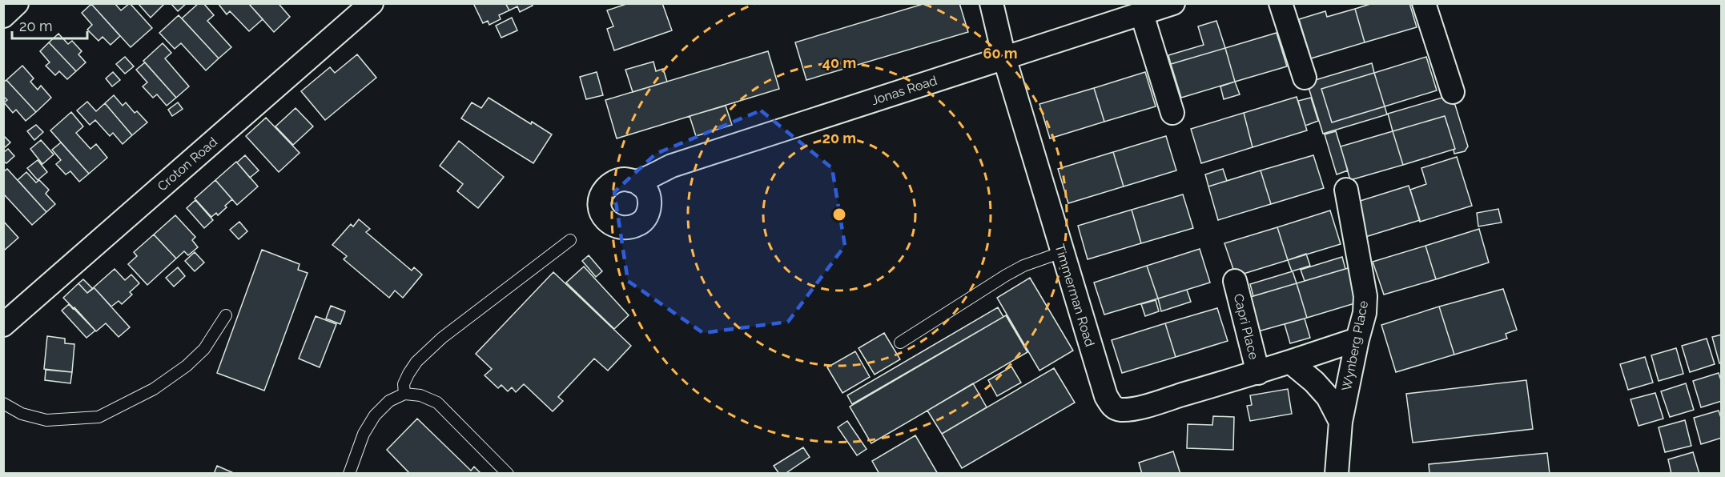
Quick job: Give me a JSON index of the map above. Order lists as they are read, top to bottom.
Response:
{
  "streets": {
    "street": [
      "Jonas Road",
      "Croton Road",
      "Timmerman Road",
      "Capri Place",
      "Wynberg Place"
    ]
  },
  "crossings": [
    ["Jonas Road", "Timmerman Road"],
    ["Timmerman Road", "Capri Place"],
    ["Timmerman Road", "Wynberg Place"]
  ],
  "scale_bar": "20 m",
  "rings": ["60 m", "40 m", "20 m"]
}
